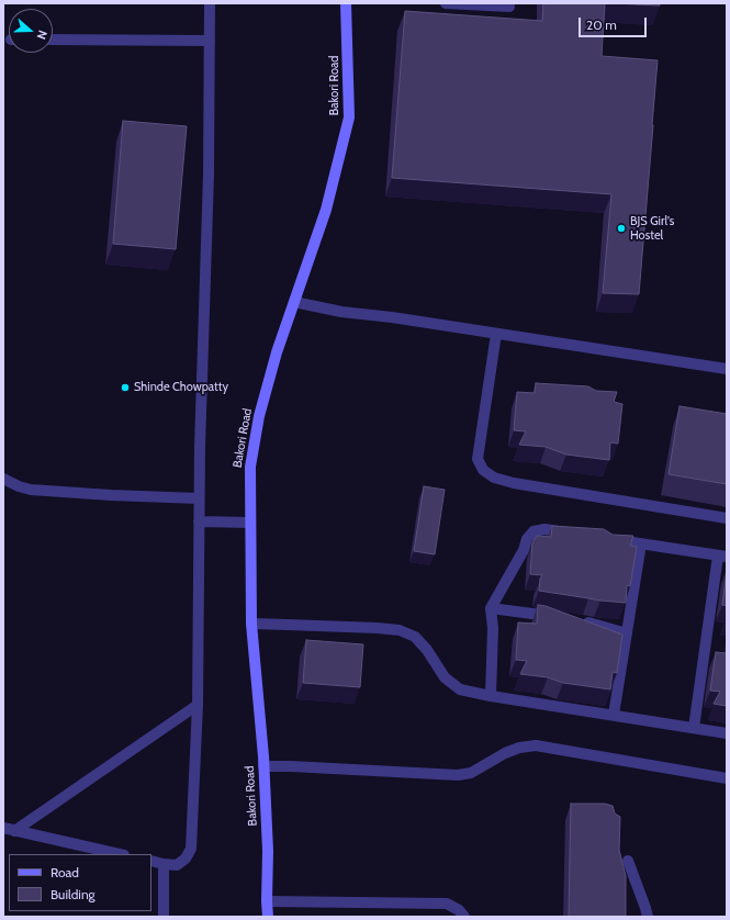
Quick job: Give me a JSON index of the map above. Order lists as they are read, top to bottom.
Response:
{
  "streets": {
    "street": ["Bakori Road"]
  },
  "places": ["BJS Girl's Hostel", "Shinde Chowpatty"],
  "legend": ["Road", "Building"],
  "scale_bar": "20 m",
  "north": "right"
}
